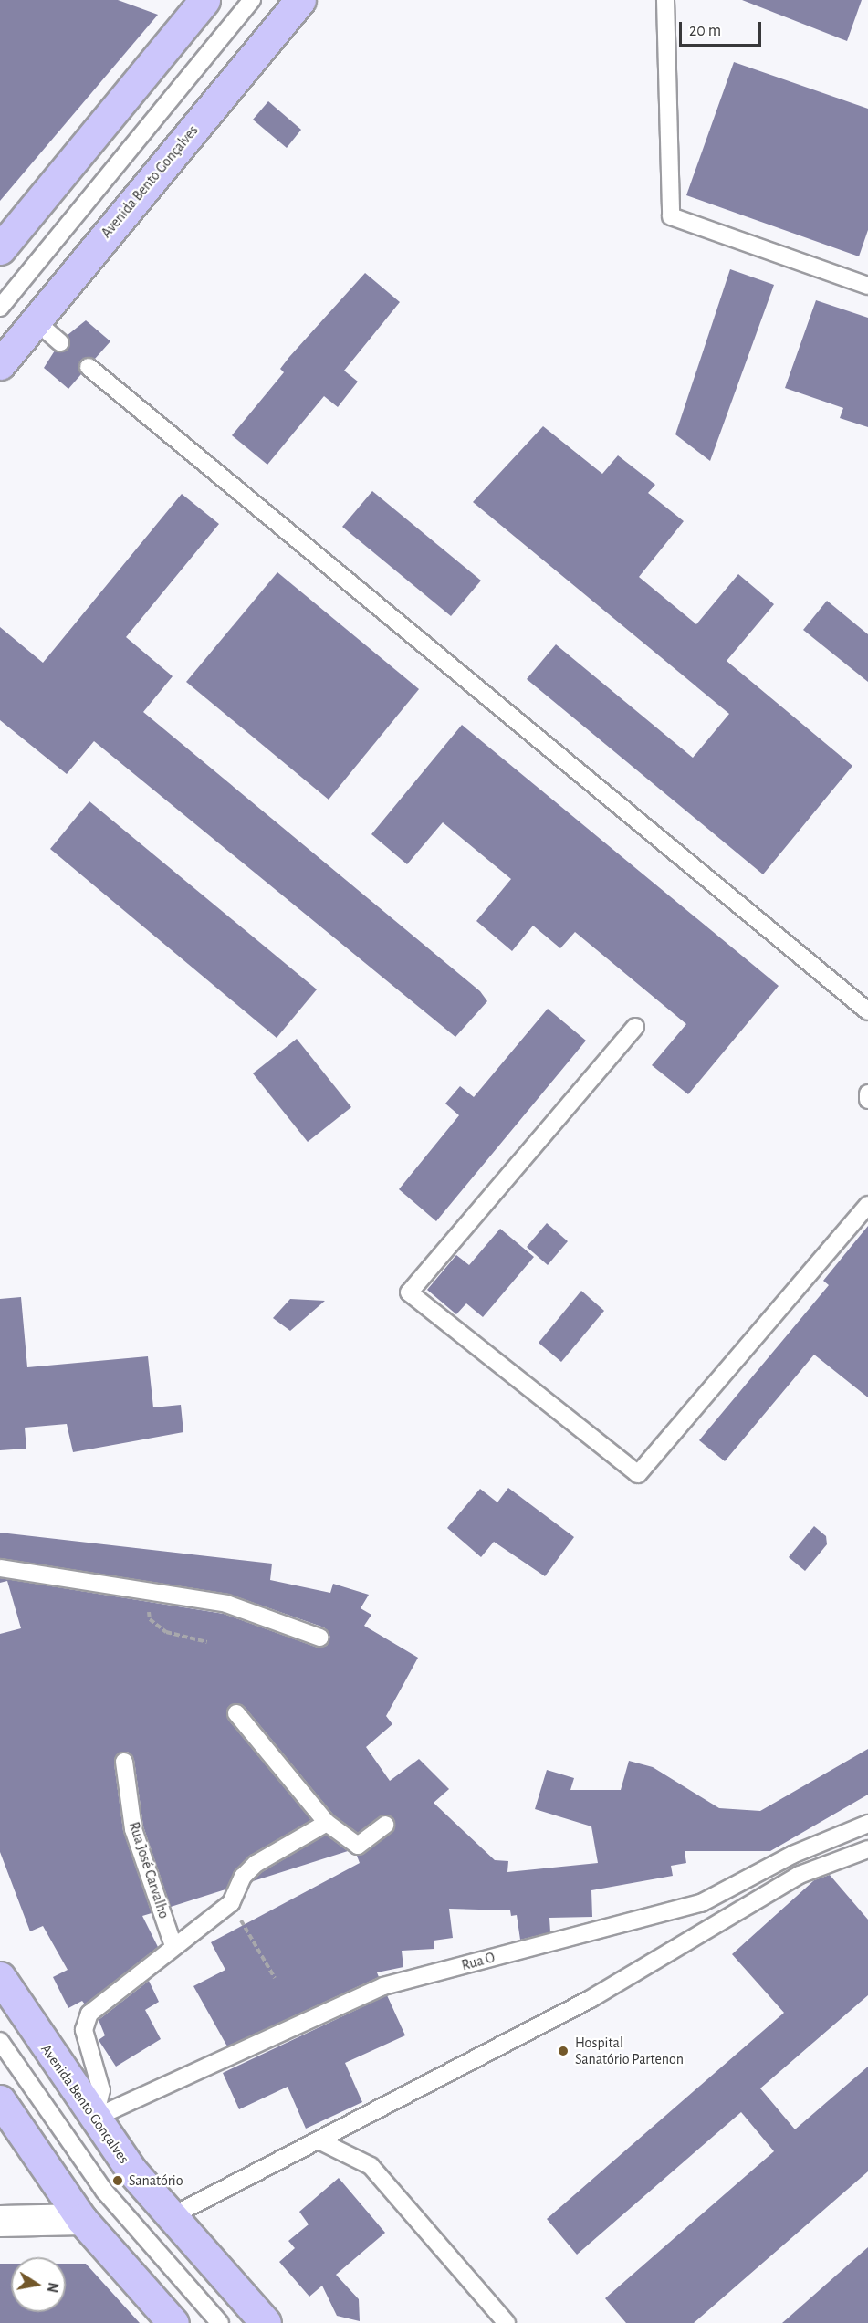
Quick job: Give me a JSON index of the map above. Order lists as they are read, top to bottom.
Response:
{
  "streets": {
    "main road": ["Avenida Bento Gonçalves"],
    "lane": ["Rua José Carvalho", "Rua O"]
  },
  "crossings": [
    ["Avenida Bento Gonçalves", "Rua O"]
  ],
  "places": ["Hospital Sanatório Partenon", "Sanatório"],
  "scale_bar": "20 m",
  "north": "right"
}
